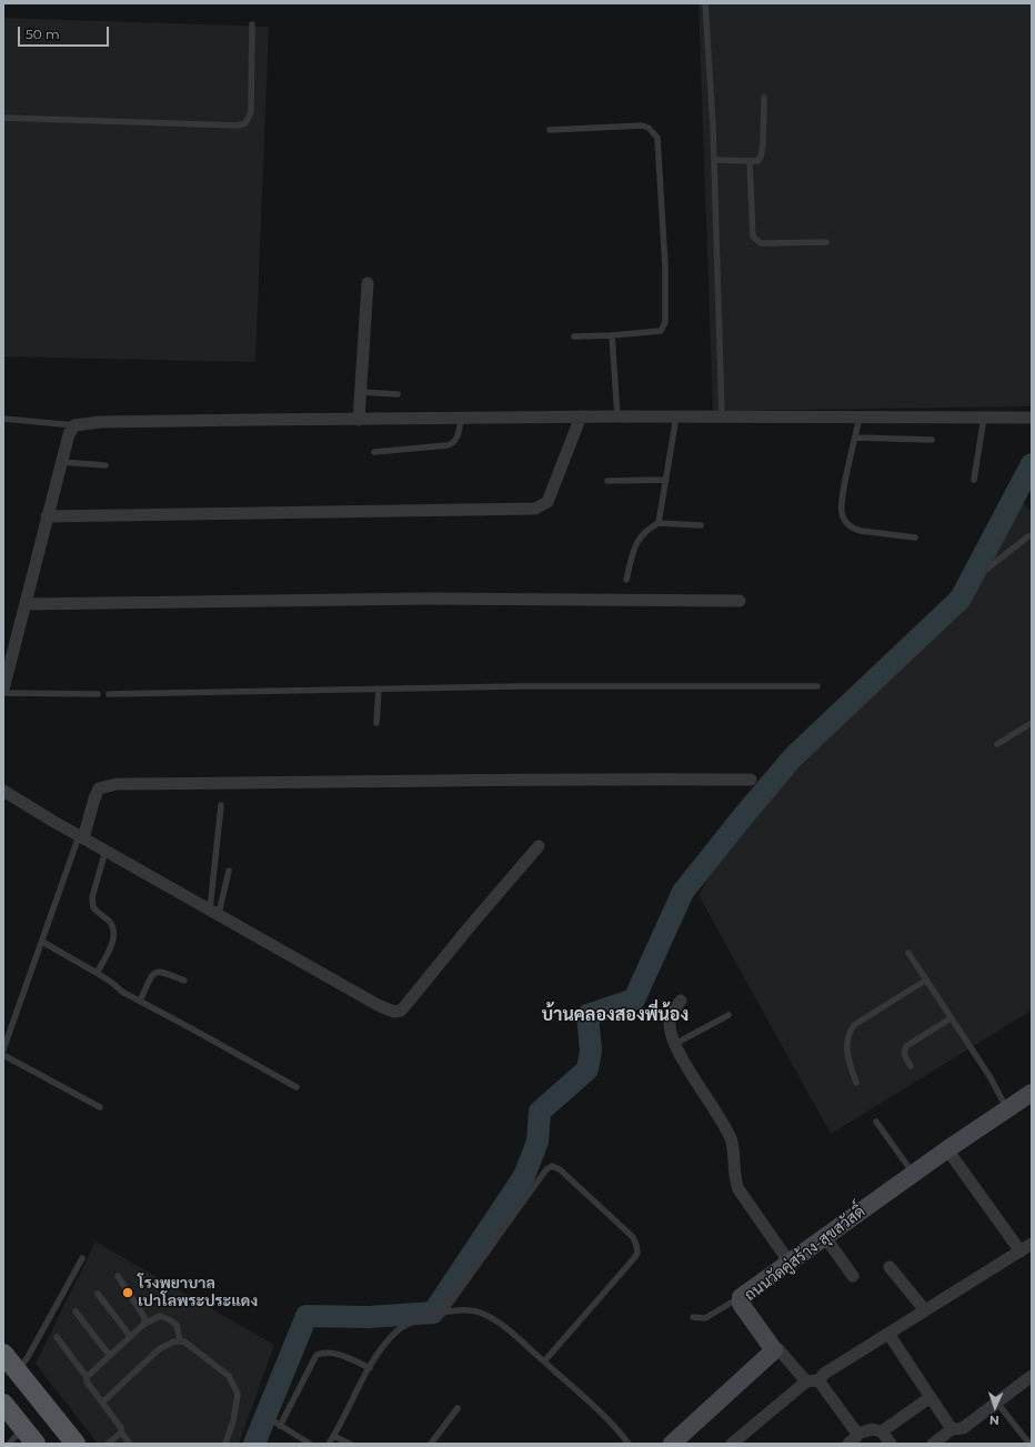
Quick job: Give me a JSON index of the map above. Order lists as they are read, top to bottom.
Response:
{
  "streets": {
    "street": ["ถนนวัดคู่สร้าง-สุขสวัสดิ์"]
  },
  "districts": ["บ้านคลองสองพี่น้อง"],
  "places": ["โรงพยาบาล เปาโลพระประแดง"],
  "scale_bar": "50 m",
  "north": "bottom"
}
